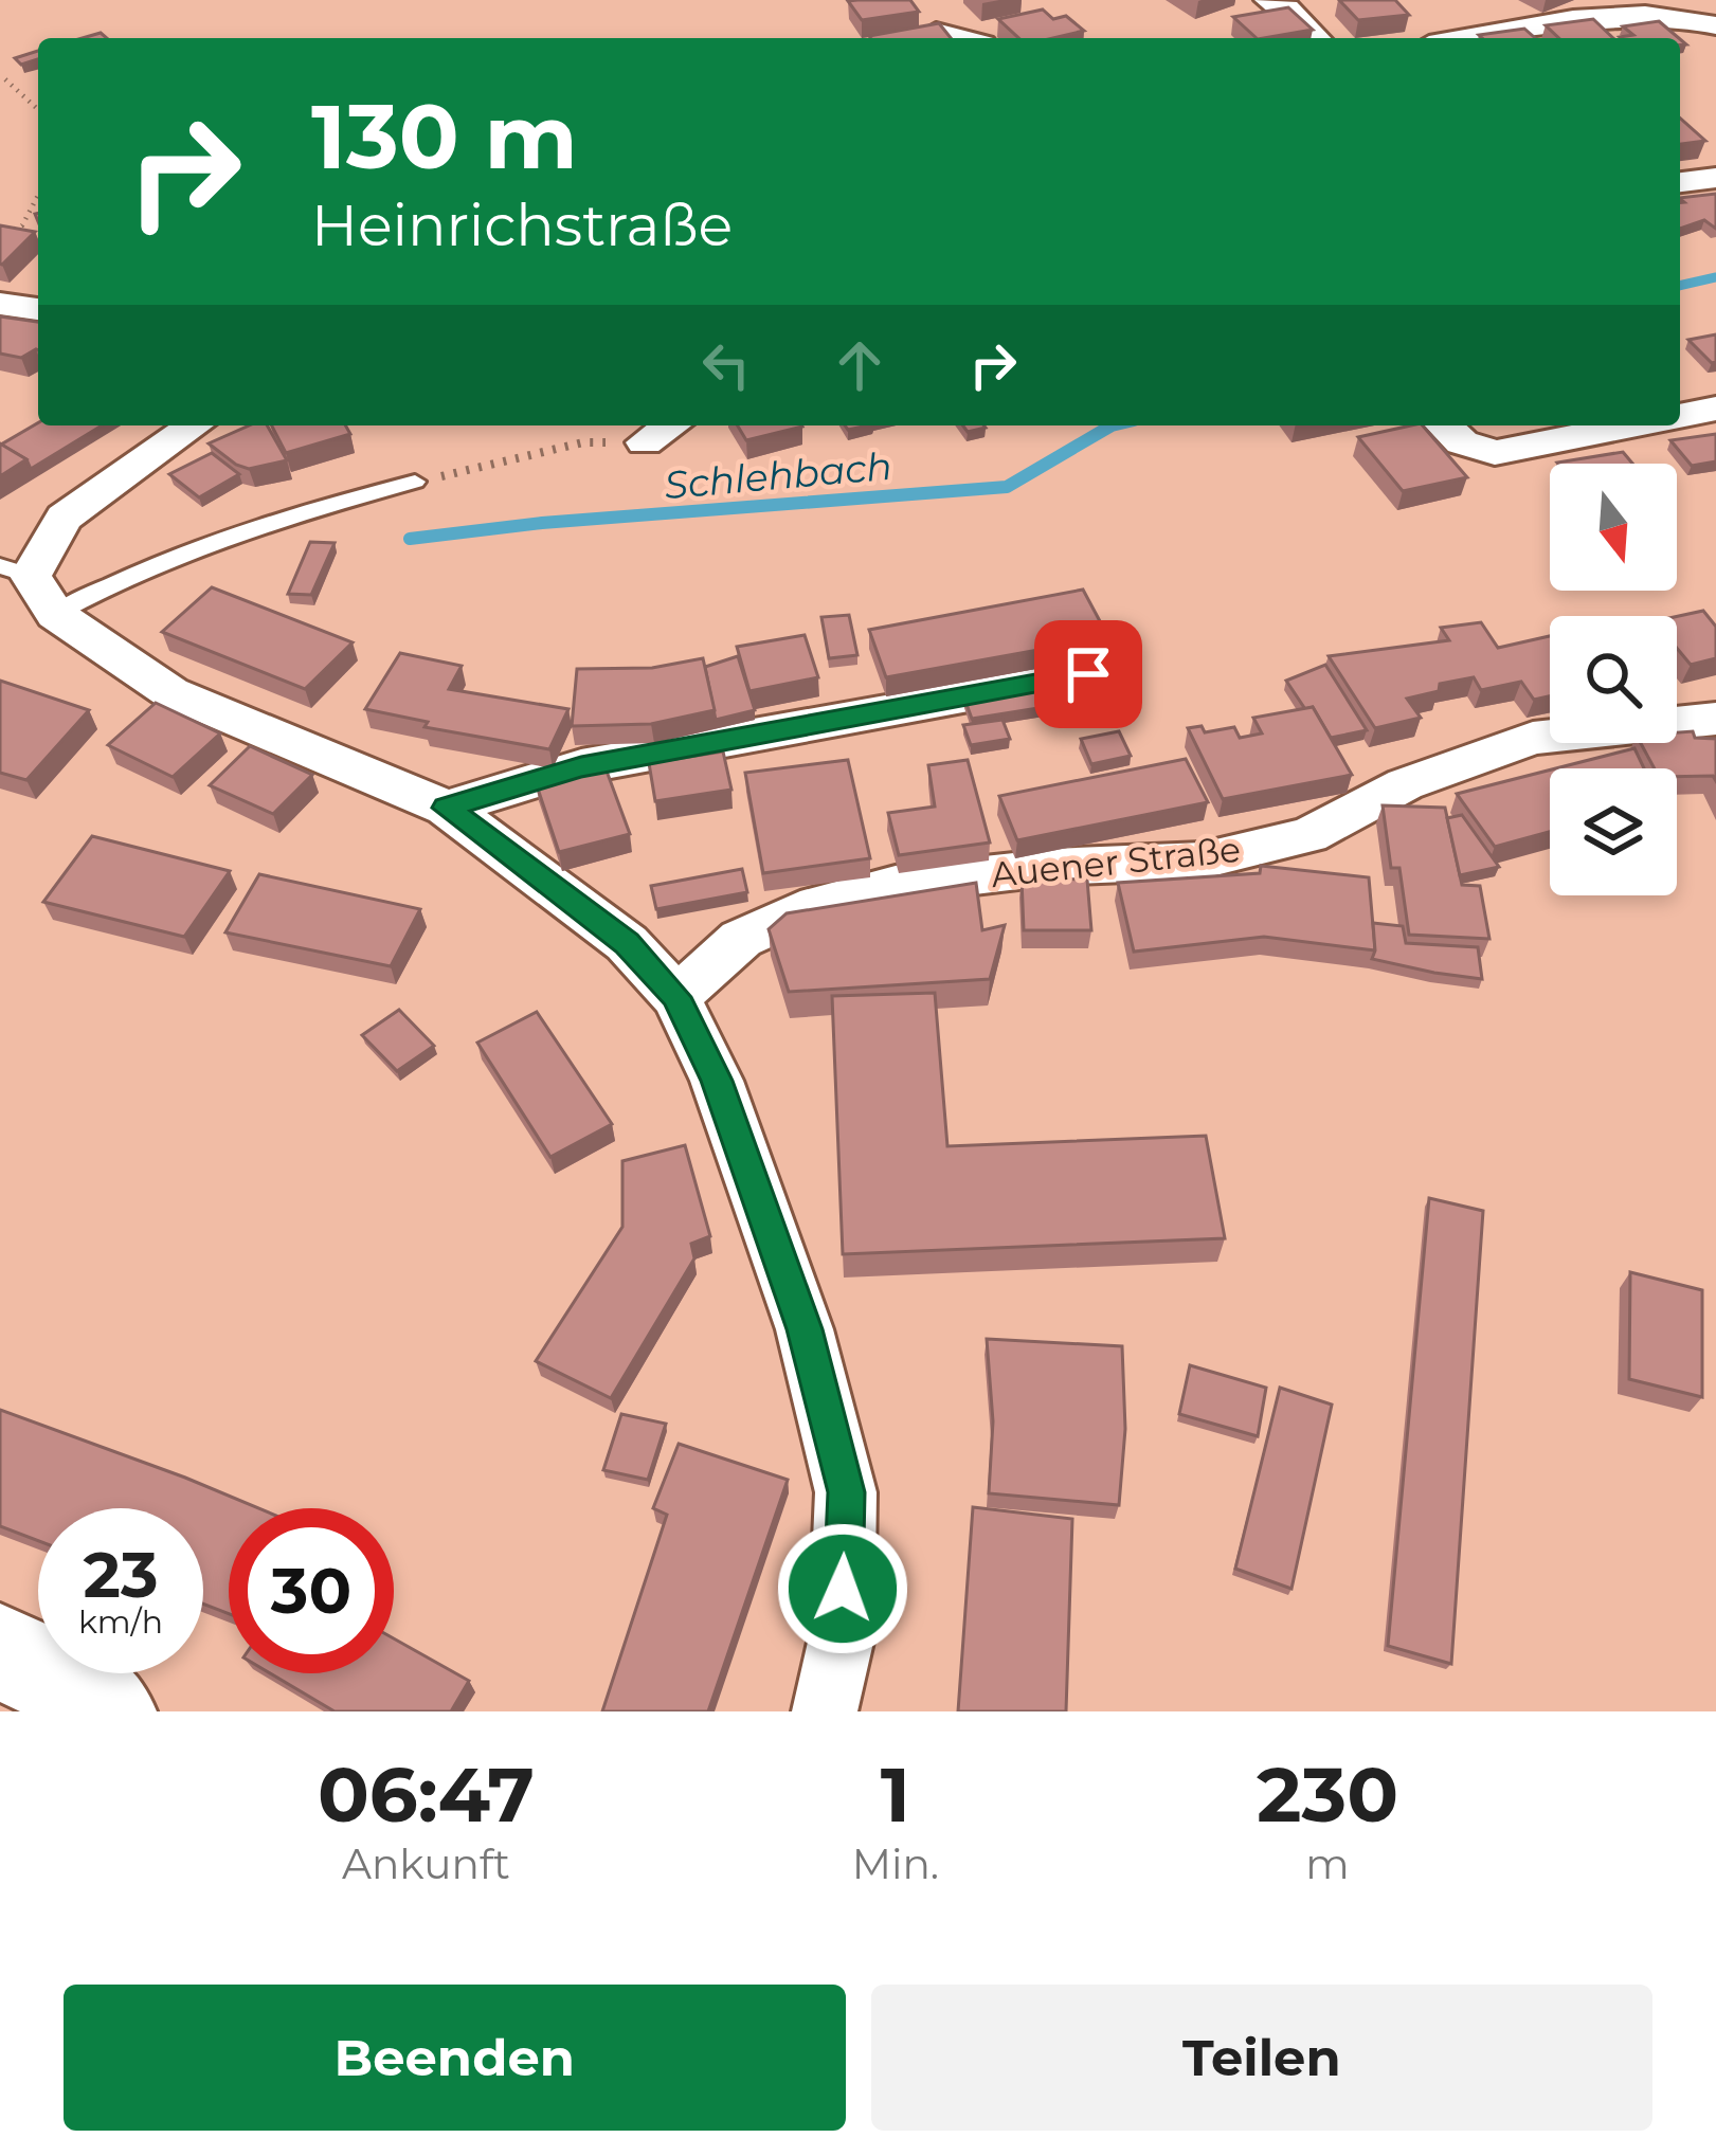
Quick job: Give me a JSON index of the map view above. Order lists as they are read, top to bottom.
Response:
{
  "streets": {
    "street": ["Auener Straße"]
  },
  "water": ["Schlehbach"],
  "north": "bottom",
  "page": {
    "turn": ["130 m", "Heinrichstraße"],
    "speed": "23 km/h",
    "limit": "30",
    "eta": [
      "06:47",
      "Ankunft",
      "1",
      "Min.",
      "230",
      "m"
    ],
    "buttons": ["Beenden", "Teilen"]
  }
}
